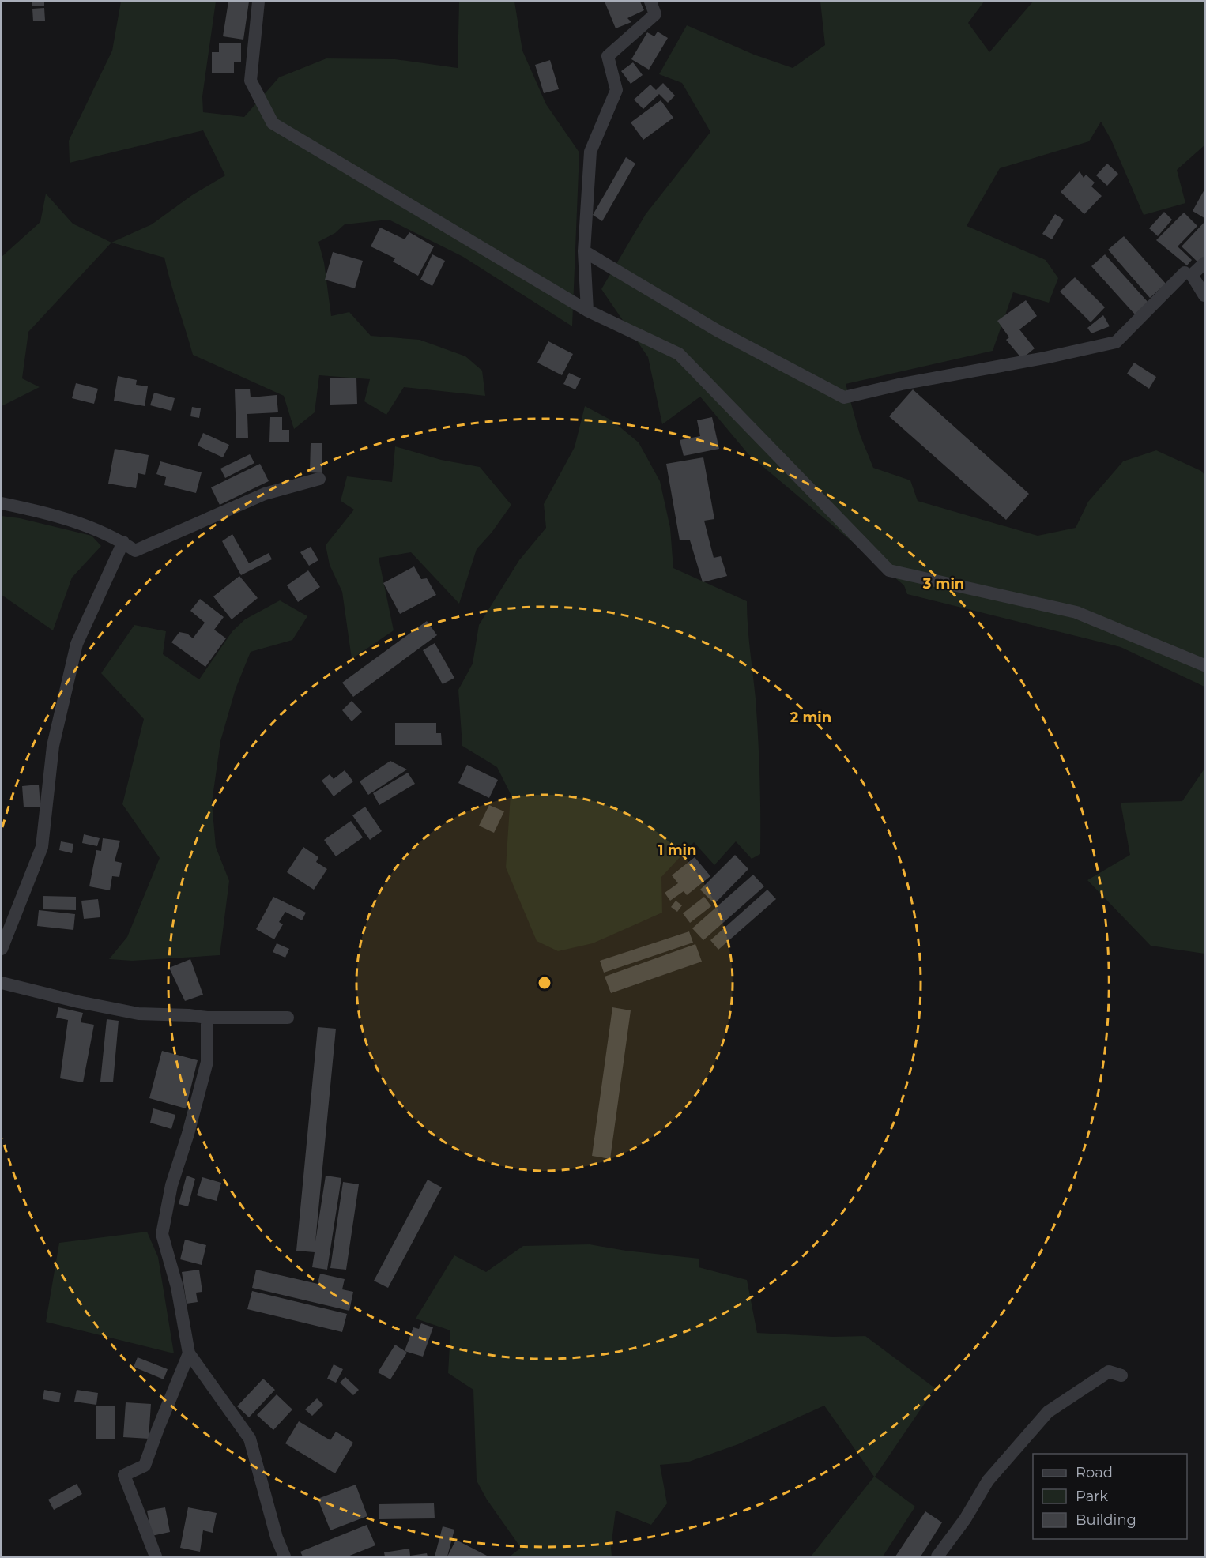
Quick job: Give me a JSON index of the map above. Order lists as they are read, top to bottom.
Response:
{
  "legend": ["Road", "Park", "Building"],
  "rings": ["3 min", "2 min", "1 min"]
}
